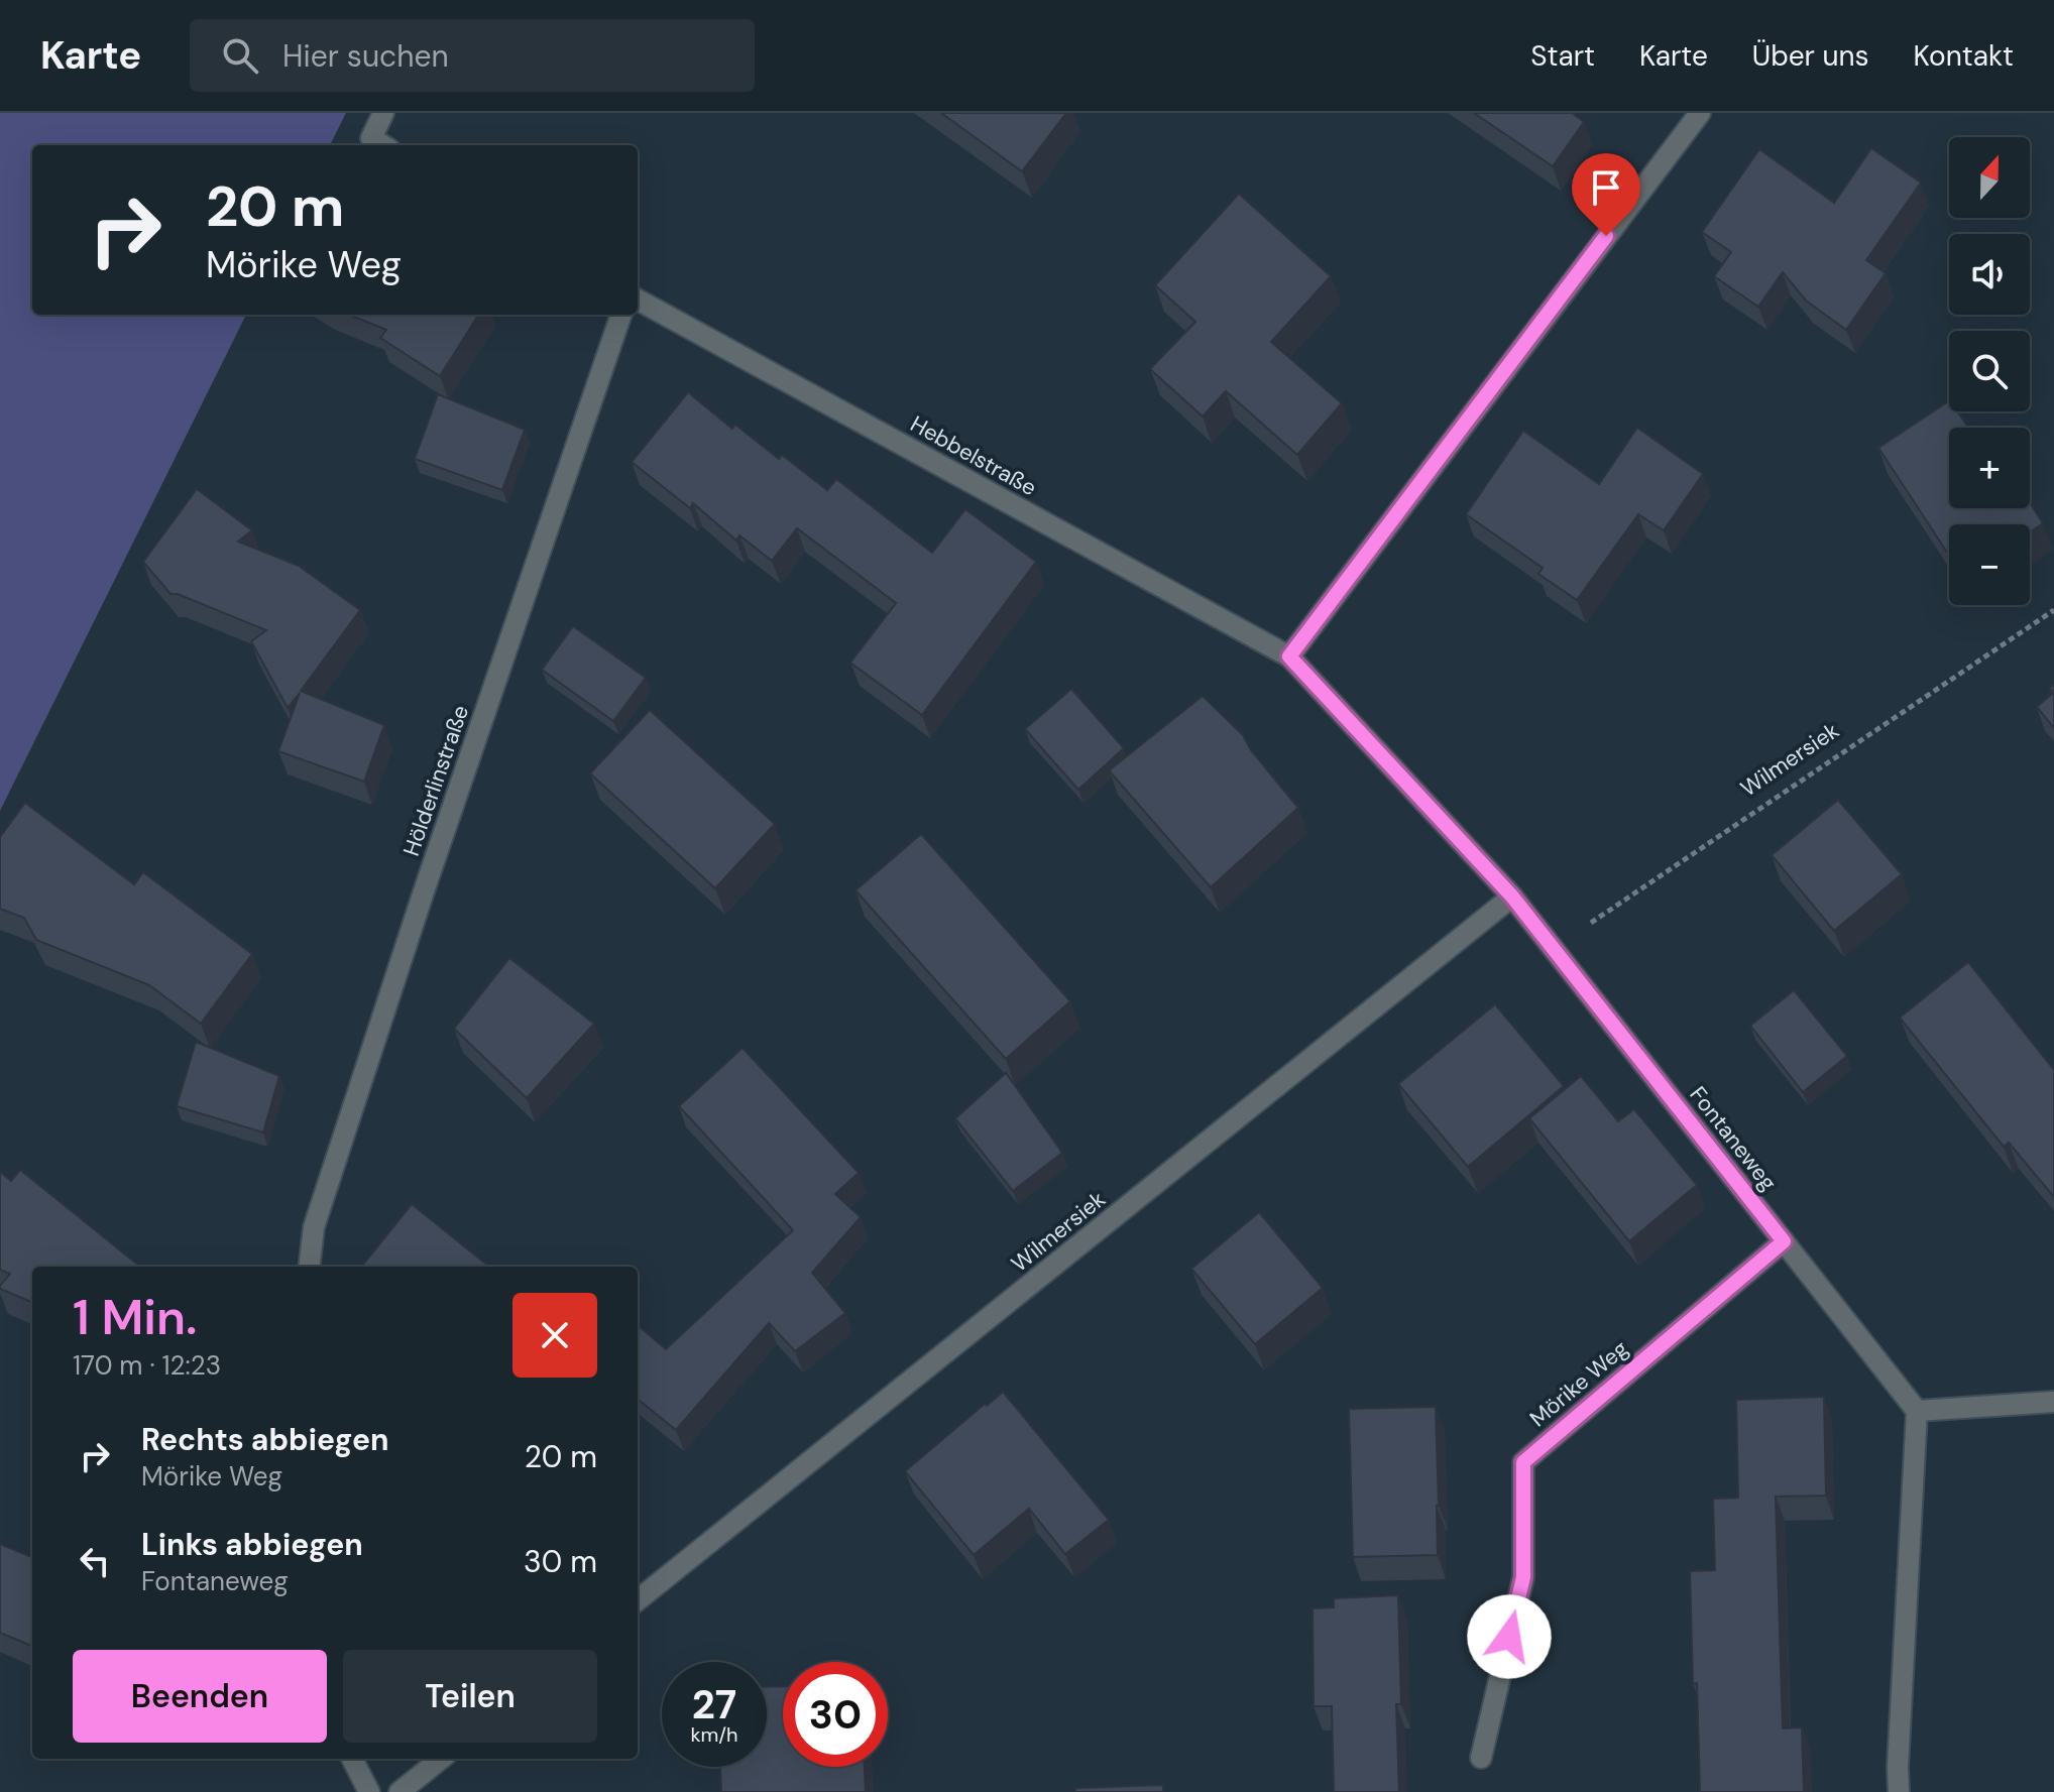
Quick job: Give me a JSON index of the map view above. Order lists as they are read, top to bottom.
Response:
{
  "streets": {
    "street": [
      "Hebbelstraße",
      "Wilmersiek",
      "Hölderlinstraße",
      "Fontaneweg",
      "Mörike Weg"
    ]
  },
  "crossings": [
    ["Hebbelstraße", "Wilmersiek"],
    ["Hebbelstraße", "Fontaneweg"],
    ["Wilmersiek", "Fontaneweg"],
    ["Fontaneweg", "Mörike Weg"]
  ],
  "north": "top",
  "page": {
    "header": "Karte",
    "search": "Hier suchen",
    "nav": [
      "Start",
      "Karte",
      "Über uns",
      "Kontakt"
    ],
    "map_buttons": ["+", "−"],
    "turn": ["20 m", "Mörike Weg"],
    "heading": ["1 Min.", "170 m · 12:23"],
    "list": [
      {
        "name": "Rechts abbiegen",
        "note": "Mörike Weg",
        "value": "20 m"
      },
      {
        "name": "Links abbiegen",
        "note": "Fontaneweg",
        "value": "30 m"
      }
    ],
    "buttons": ["Beenden", "Teilen"],
    "speed": "27 km/h",
    "limit": "30"
  }
}
